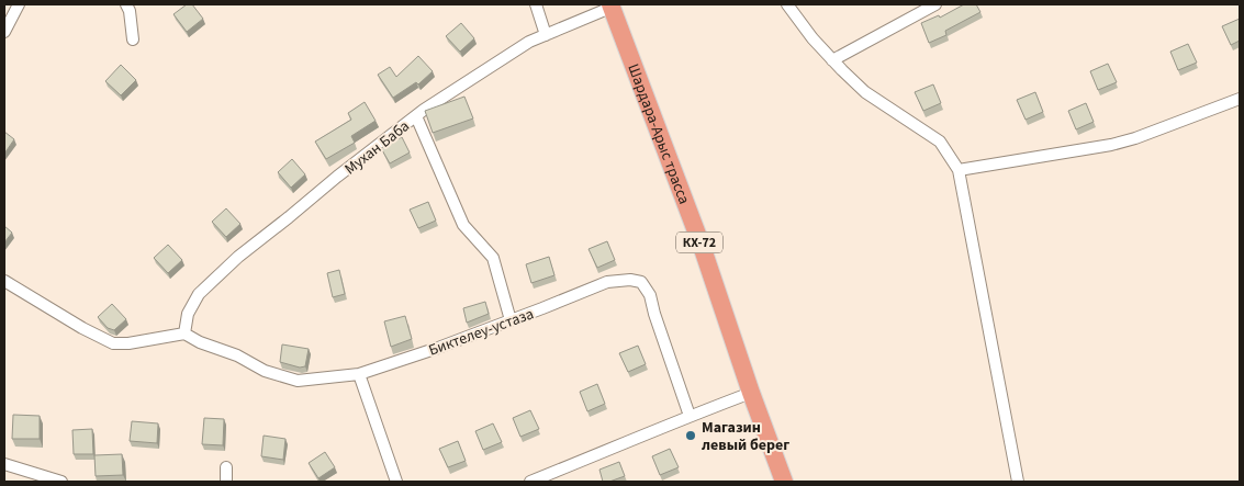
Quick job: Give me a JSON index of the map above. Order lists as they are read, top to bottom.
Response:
{
  "streets": {
    "main road": ["Шардара-Арыс трасса", "КХ-72"],
    "street": ["Мухан Баба", "Биктелеу-устаза"]
  },
  "crossings": [
    ["Шардара-Арыс трасса", "Мухан Баба"],
    ["Мухан Баба", "Биктелеу-устаза"]
  ],
  "places": ["Магазин левый берег"]
}
